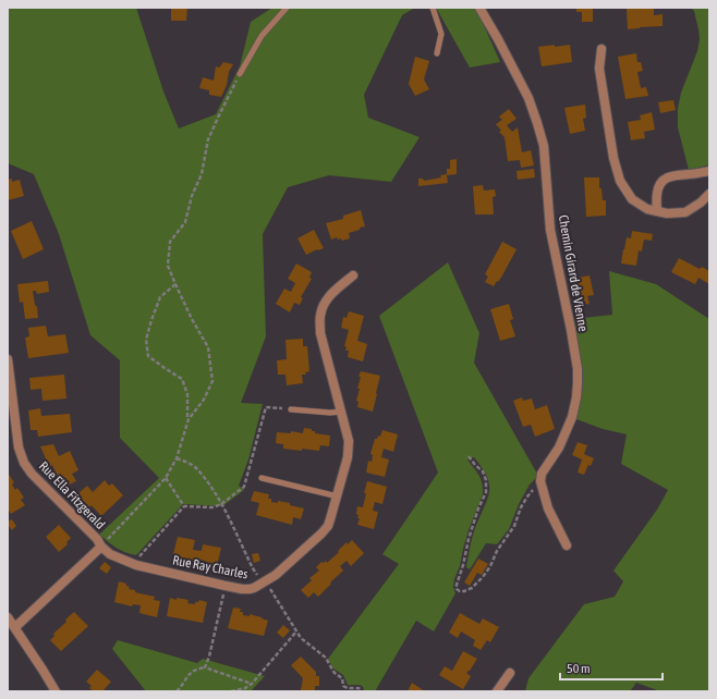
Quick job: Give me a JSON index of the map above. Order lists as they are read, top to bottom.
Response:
{
  "streets": {
    "street": ["Chemin Girard de Vienne", "Rue Ella Fitzgerald", "Rue Ray Charles"]
  },
  "crossings": [
    ["Rue Ella Fitzgerald", "Rue Ray Charles"]
  ],
  "scale_bar": "50 m"
}
